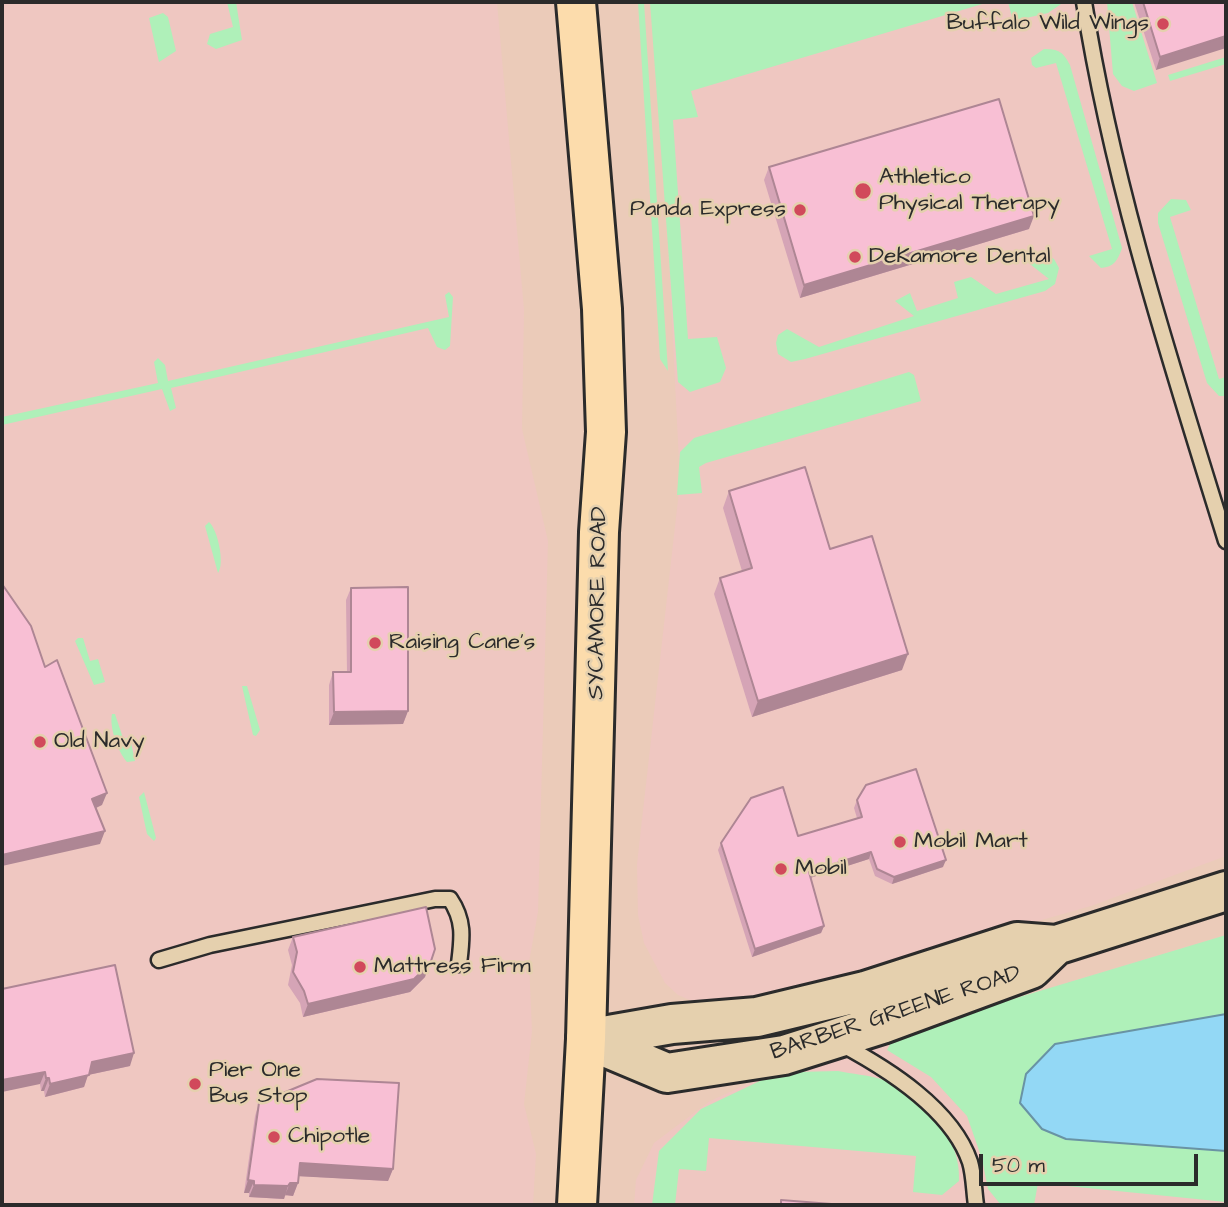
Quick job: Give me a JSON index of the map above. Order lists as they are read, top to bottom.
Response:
{
  "streets": {
    "main road": ["SYCAMORE ROAD", "BARBER GREENE ROAD"]
  },
  "crossings": [
    ["SYCAMORE ROAD", "BARBER GREENE ROAD"]
  ],
  "places": [
    "Buffalo Wild Wings",
    "Athletico Physical Therapy",
    "Panda Express",
    "DeKamore Dental",
    "Raising Cane's",
    "Old Navy",
    "Mobil Mart",
    "Mobil",
    "Mattress Firm",
    "Pier One Bus Stop",
    "Chipotle"
  ],
  "scale_bar": "50 m"
}
